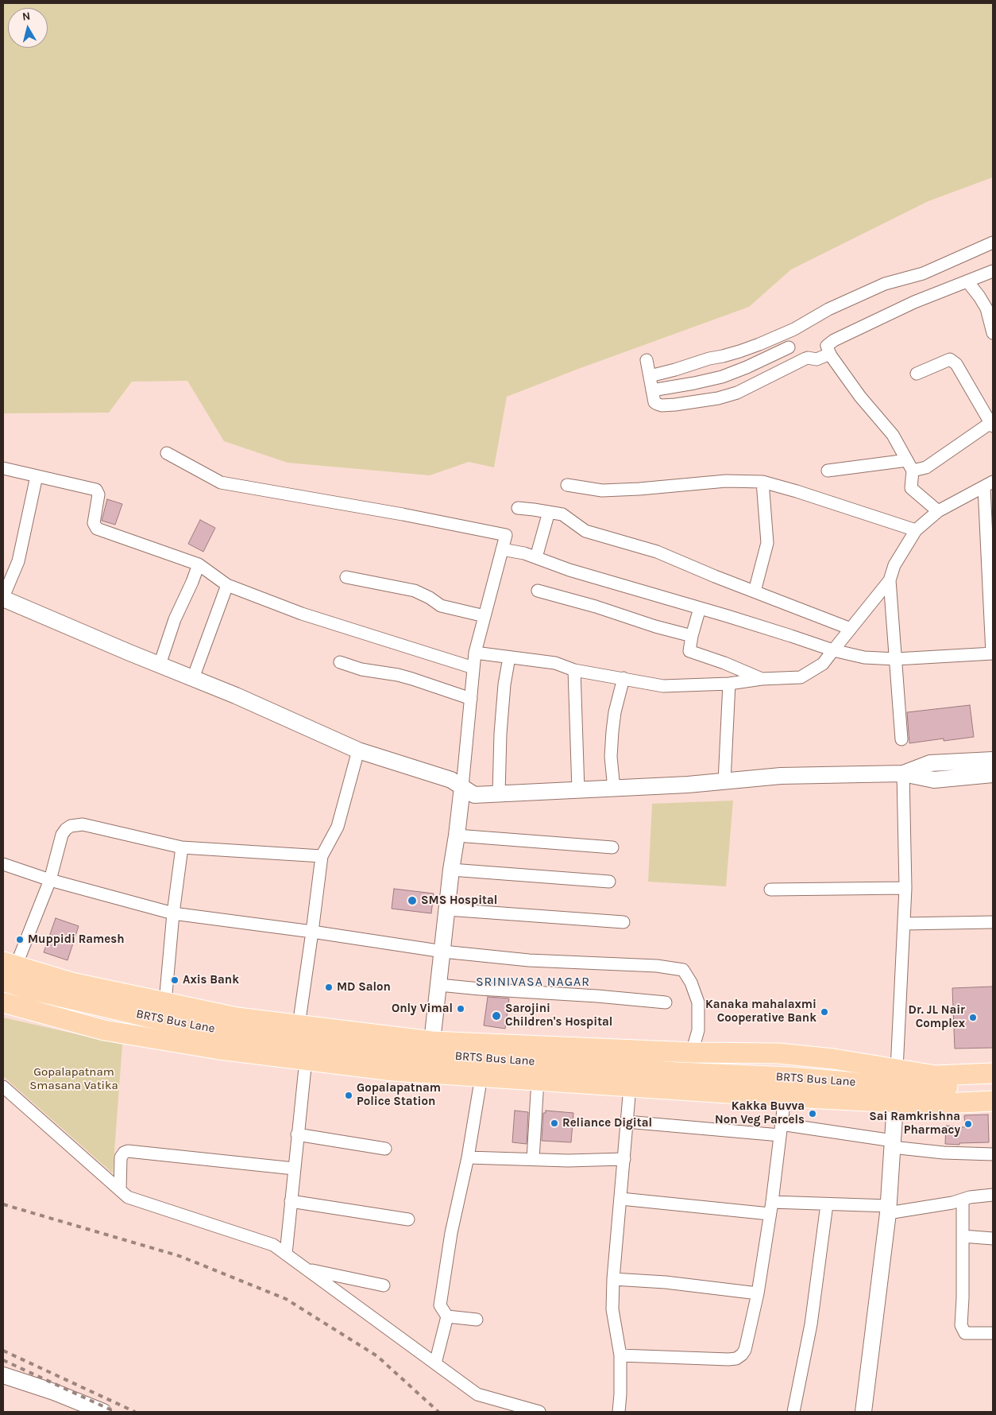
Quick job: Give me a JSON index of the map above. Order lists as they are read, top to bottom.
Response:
{
  "streets": {
    "main road": ["BRTS Bus Lane"]
  },
  "districts": ["SRINIVASA NAGAR"],
  "parks": ["Gopalapatnam Smasana Vatika"],
  "places": [
    "SMS Hospital",
    "Muppidi Ramesh",
    "Axis Bank",
    "MD Salon",
    "Only Vimal",
    "Kanaka mahalaxmi Cooperative Bank",
    "Sarojini Children's Hospital",
    "Dr. JL Nair Complex",
    "Gopalapatnam Police Station",
    "Kakka Buvva Non Veg Parcels",
    "Reliance Digital",
    "Sai Ramkrishna Pharmacy"
  ],
  "north": "top"
}
